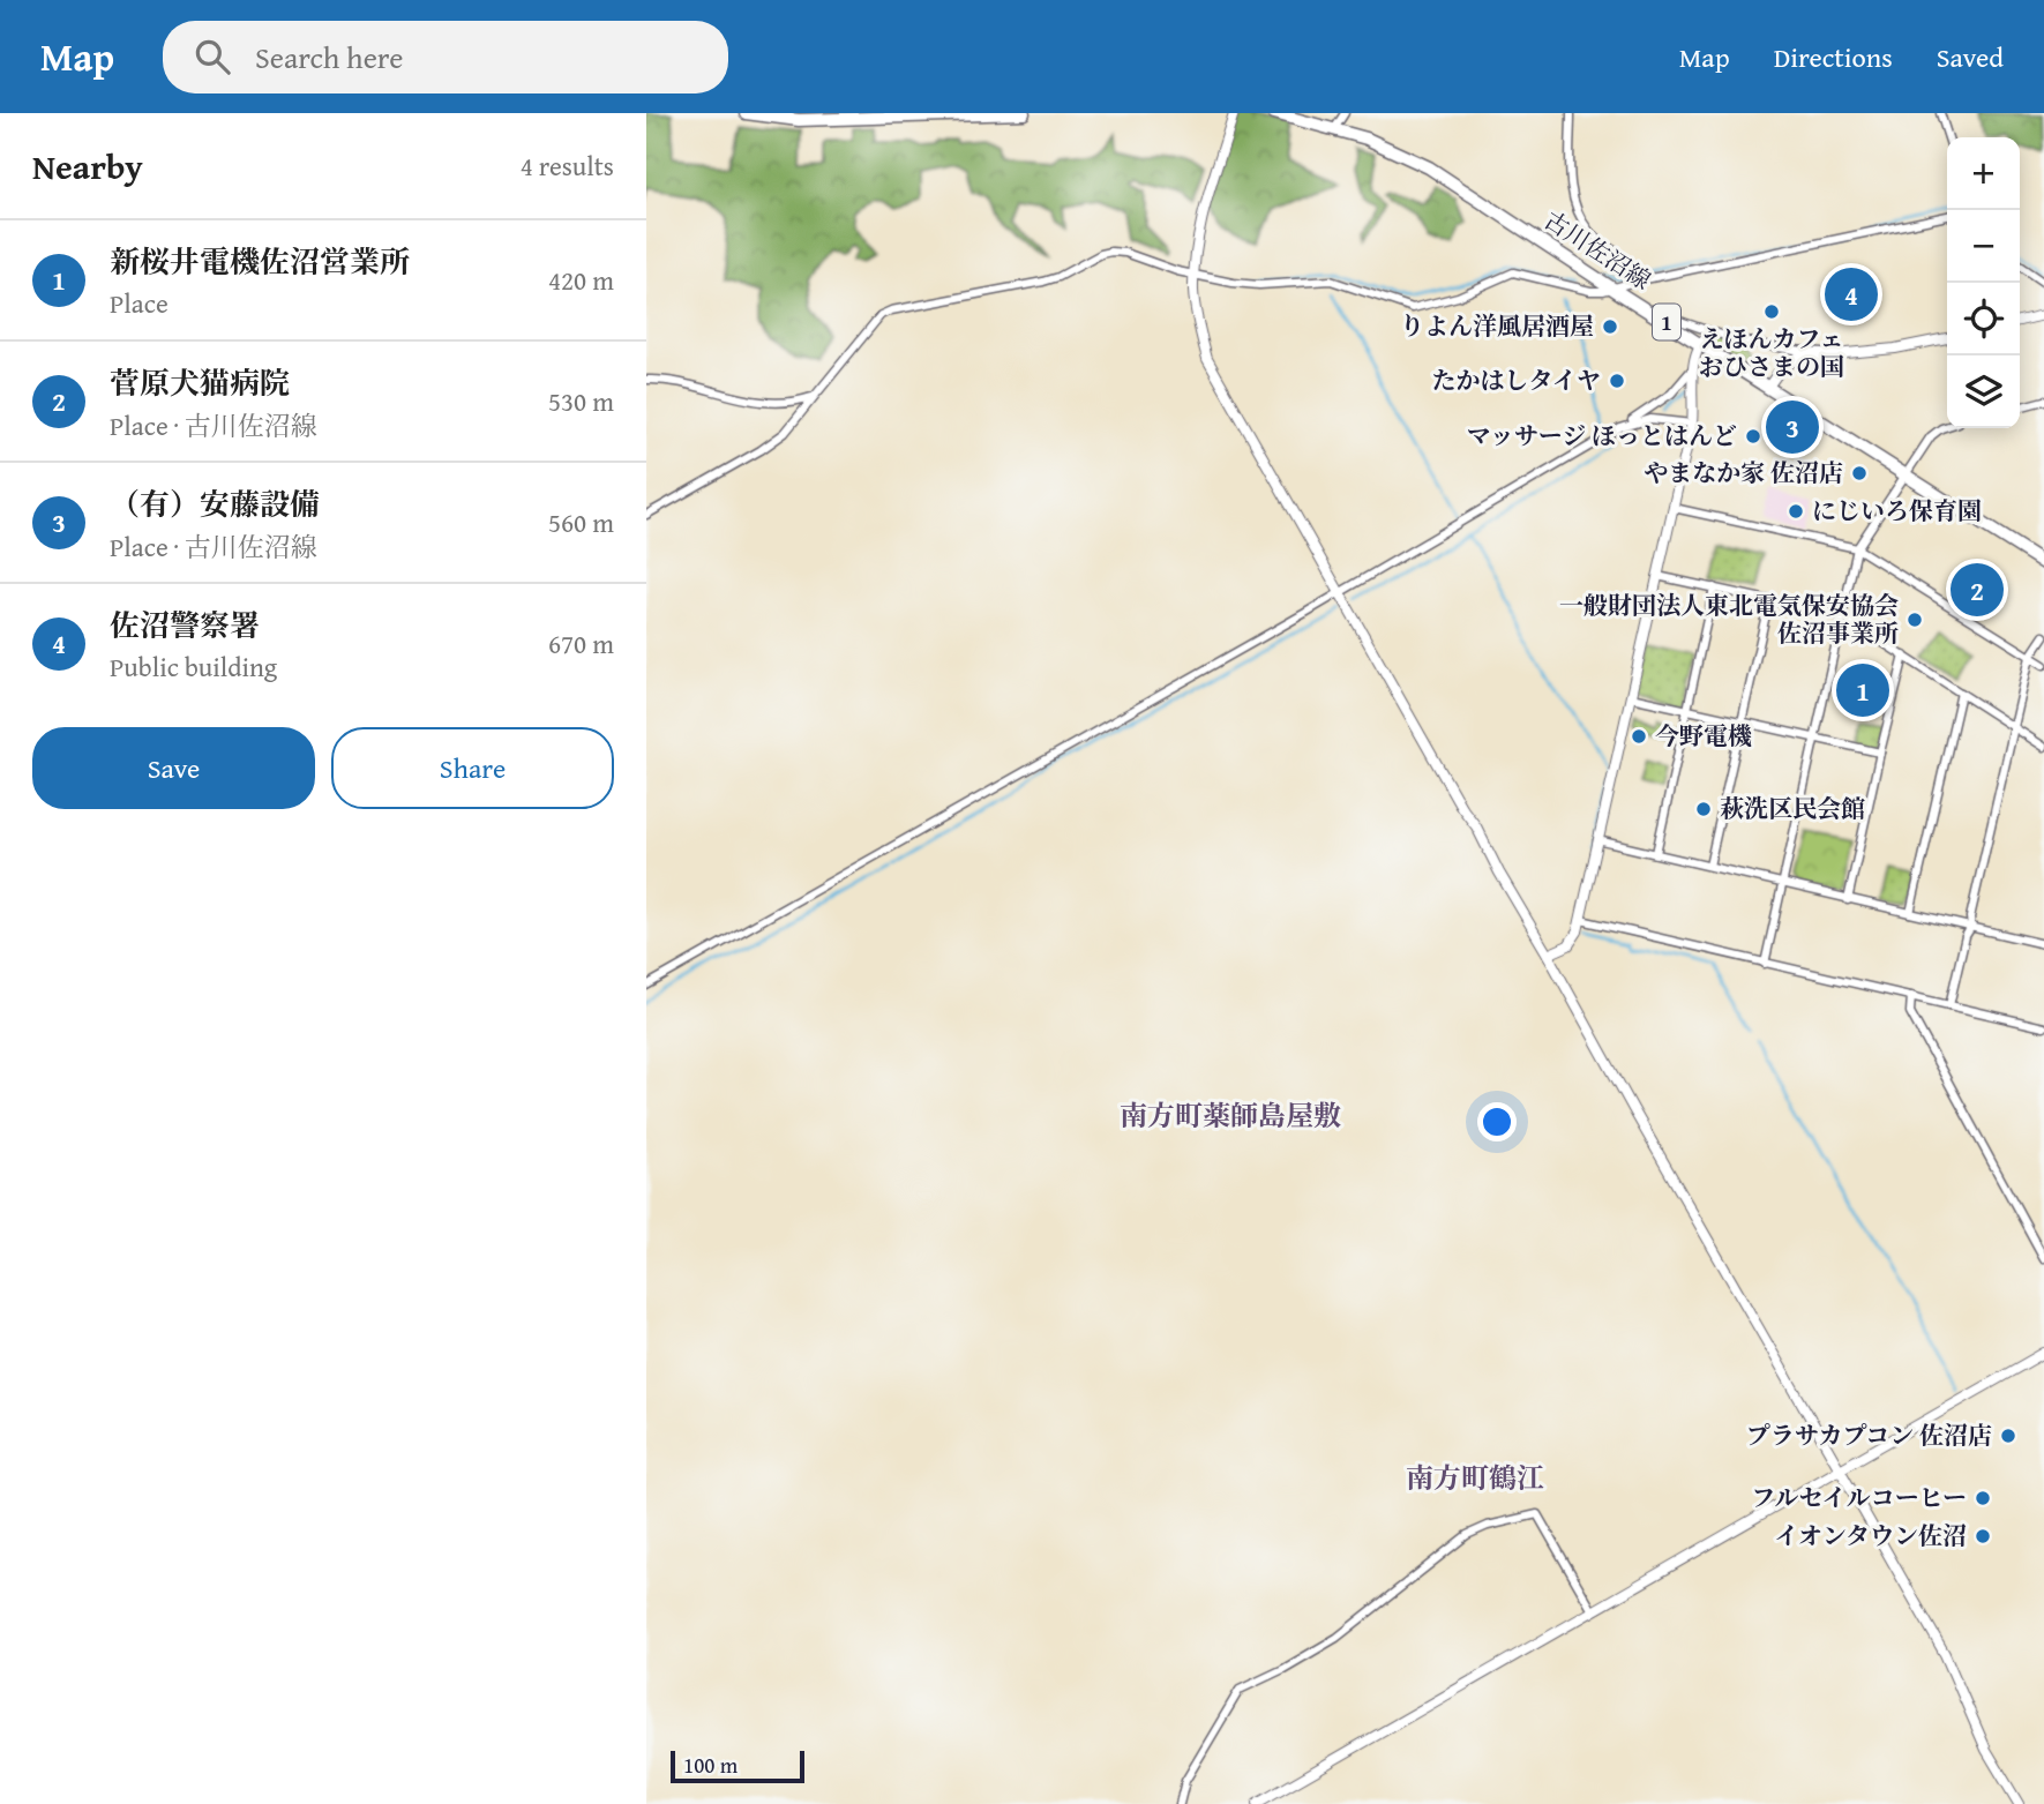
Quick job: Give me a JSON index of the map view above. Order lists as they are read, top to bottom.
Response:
{
  "streets": {
    "main road": ["古川佐沼線", "1"]
  },
  "districts": ["南方町薬師島屋敷", "南方町鶴江"],
  "places": [
    "えほんカフェ おひさまの国",
    "りよん洋風居酒屋",
    "たかはしタイヤ",
    "マッサージ ほっとはんど",
    "やまなか家 佐沼店",
    "にじいろ保育園",
    "一般財団法人東北電気保安協会 佐沼事業所",
    "今野電機",
    "萩洗区民会館",
    "プラサカプコン 佐沼店",
    "フルセイルコーヒー",
    "イオンタウン佐沼"
  ],
  "scale_bar": "100 m",
  "page": {
    "header": "Map",
    "search": "Search here",
    "nav": ["Map", "Directions", "Saved"],
    "heading": ["Nearby", "4 results"],
    "map_buttons": ["+", "−"],
    "list": [
      {
        "mark": "1",
        "name": "新桜井電機佐沼営業所",
        "note": "Place",
        "value": "420 m"
      },
      {
        "mark": "2",
        "name": "菅原犬猫病院",
        "note": "Place · 古川佐沼線",
        "value": "530 m"
      },
      {
        "mark": "3",
        "name": "（有）安藤設備",
        "note": "Place · 古川佐沼線",
        "value": "560 m"
      },
      {
        "mark": "4",
        "name": "佐沼警察署",
        "note": "Public building",
        "value": "670 m"
      }
    ],
    "pins": [
      "4",
      "3",
      "2",
      "1"
    ],
    "buttons": ["Save", "Share"],
    "scale": "100 m"
  }
}
